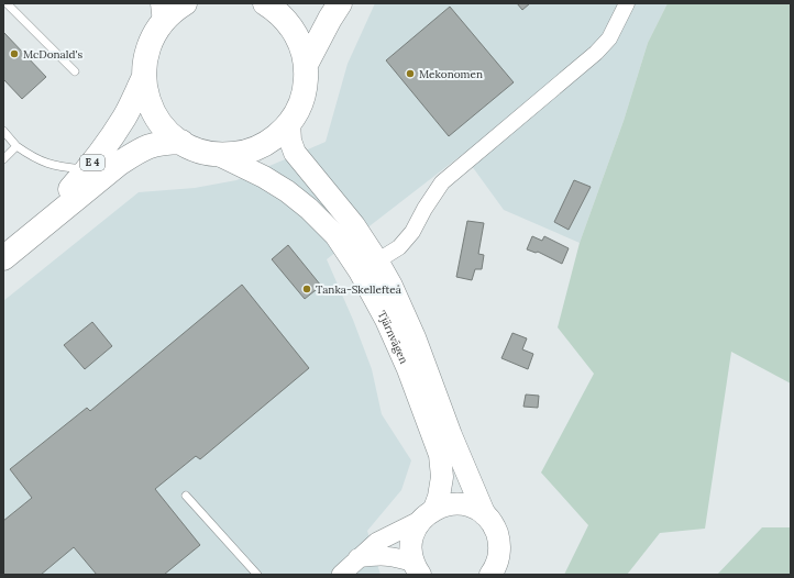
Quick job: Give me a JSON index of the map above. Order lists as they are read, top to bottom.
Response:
{
  "streets": {
    "highway": ["E 4"],
    "main road": ["Tjärnvägen"]
  },
  "places": ["McDonald's", "Mekonomen", "Tanka-Skellefteå"]
}
